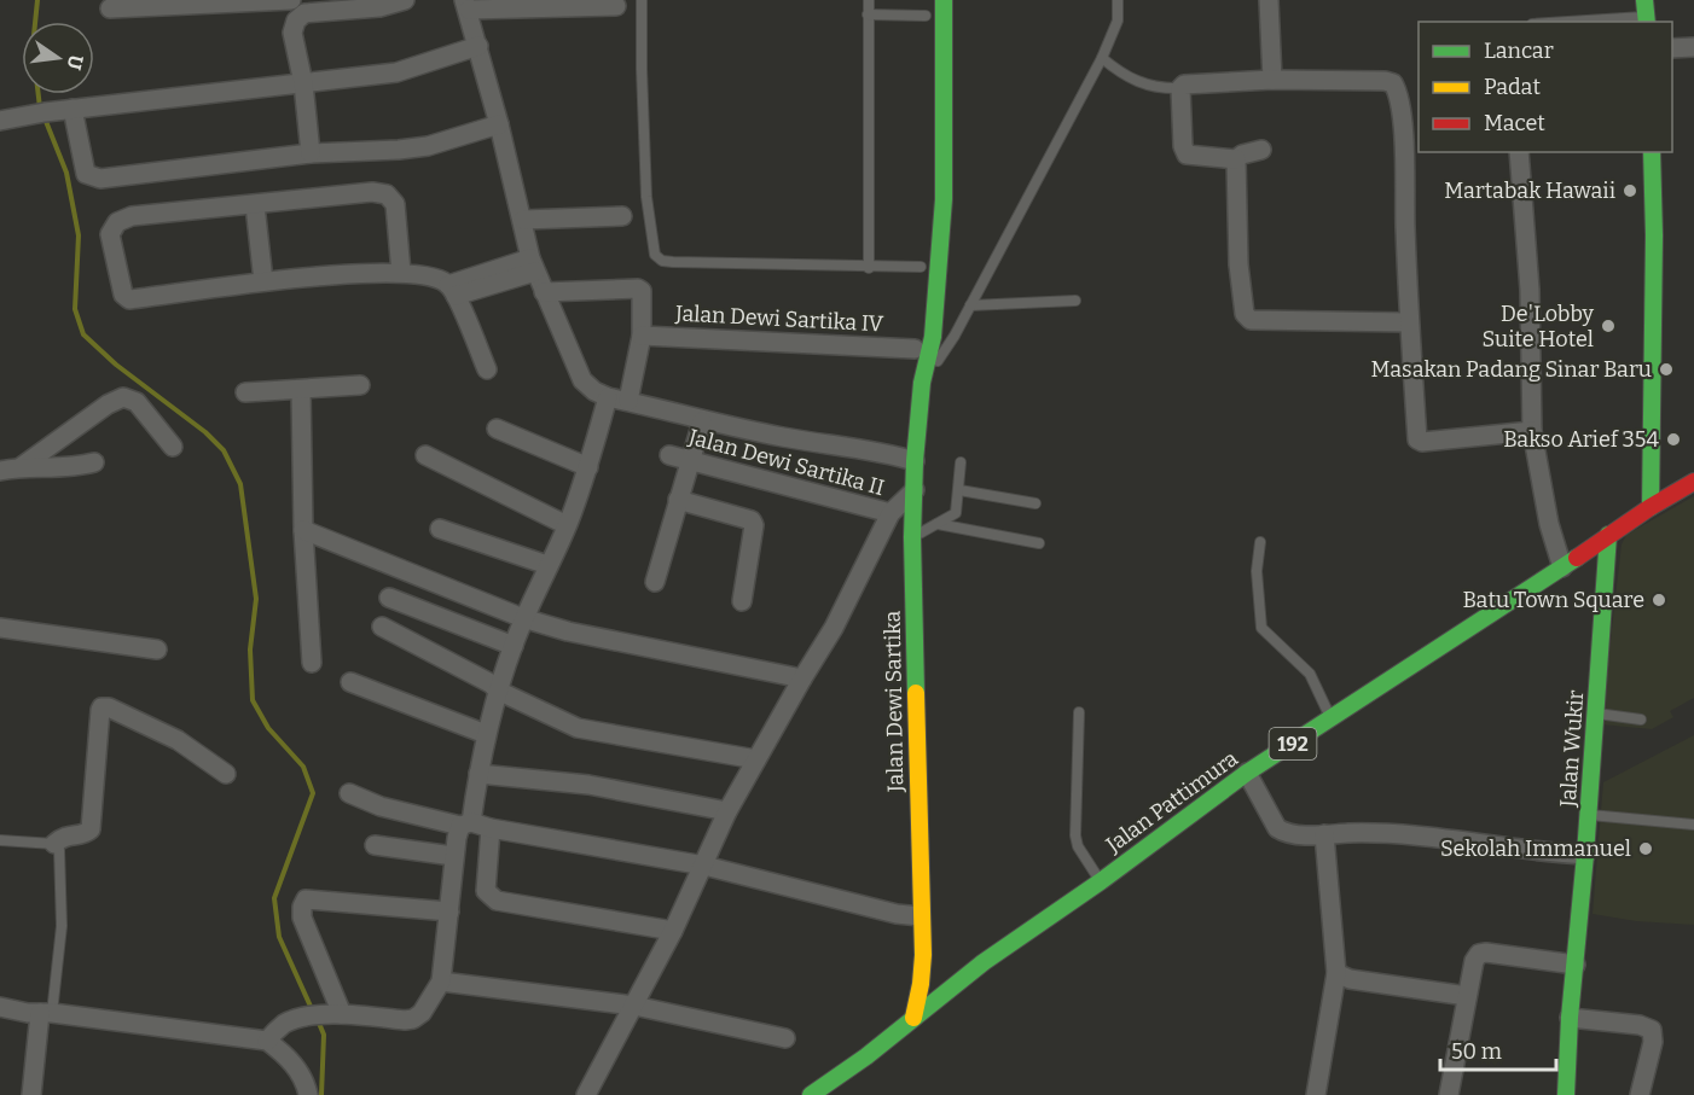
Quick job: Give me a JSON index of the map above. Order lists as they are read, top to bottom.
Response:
{
  "streets": {
    "main road": [
      "Jalan Dewi Sartika",
      "192",
      "Jalan Wukir",
      "Jalan Pattimura"
    ],
    "street": ["Jalan Dewi Sartika IV", "Jalan Dewi Sartika II"]
  },
  "crossings": [
    ["Jalan Dewi Sartika IV", "Jalan Dewi Sartika"],
    ["Jalan Dewi Sartika", "Jalan Pattimura"],
    ["192", "Jalan Wukir"],
    ["192", "Jalan Pattimura"],
    ["Jalan Wukir", "Jalan Pattimura"]
  ],
  "places": [
    "Martabak Hawaii",
    "De'Lobby Suite Hotel",
    "Masakan Padang Sinar Baru",
    "Bakso Arief 354",
    "Batu Town Square",
    "Sekolah Immanuel"
  ],
  "legend": ["Lancar", "Padat", "Macet"],
  "scale_bar": "50 m",
  "north": "right"
}
